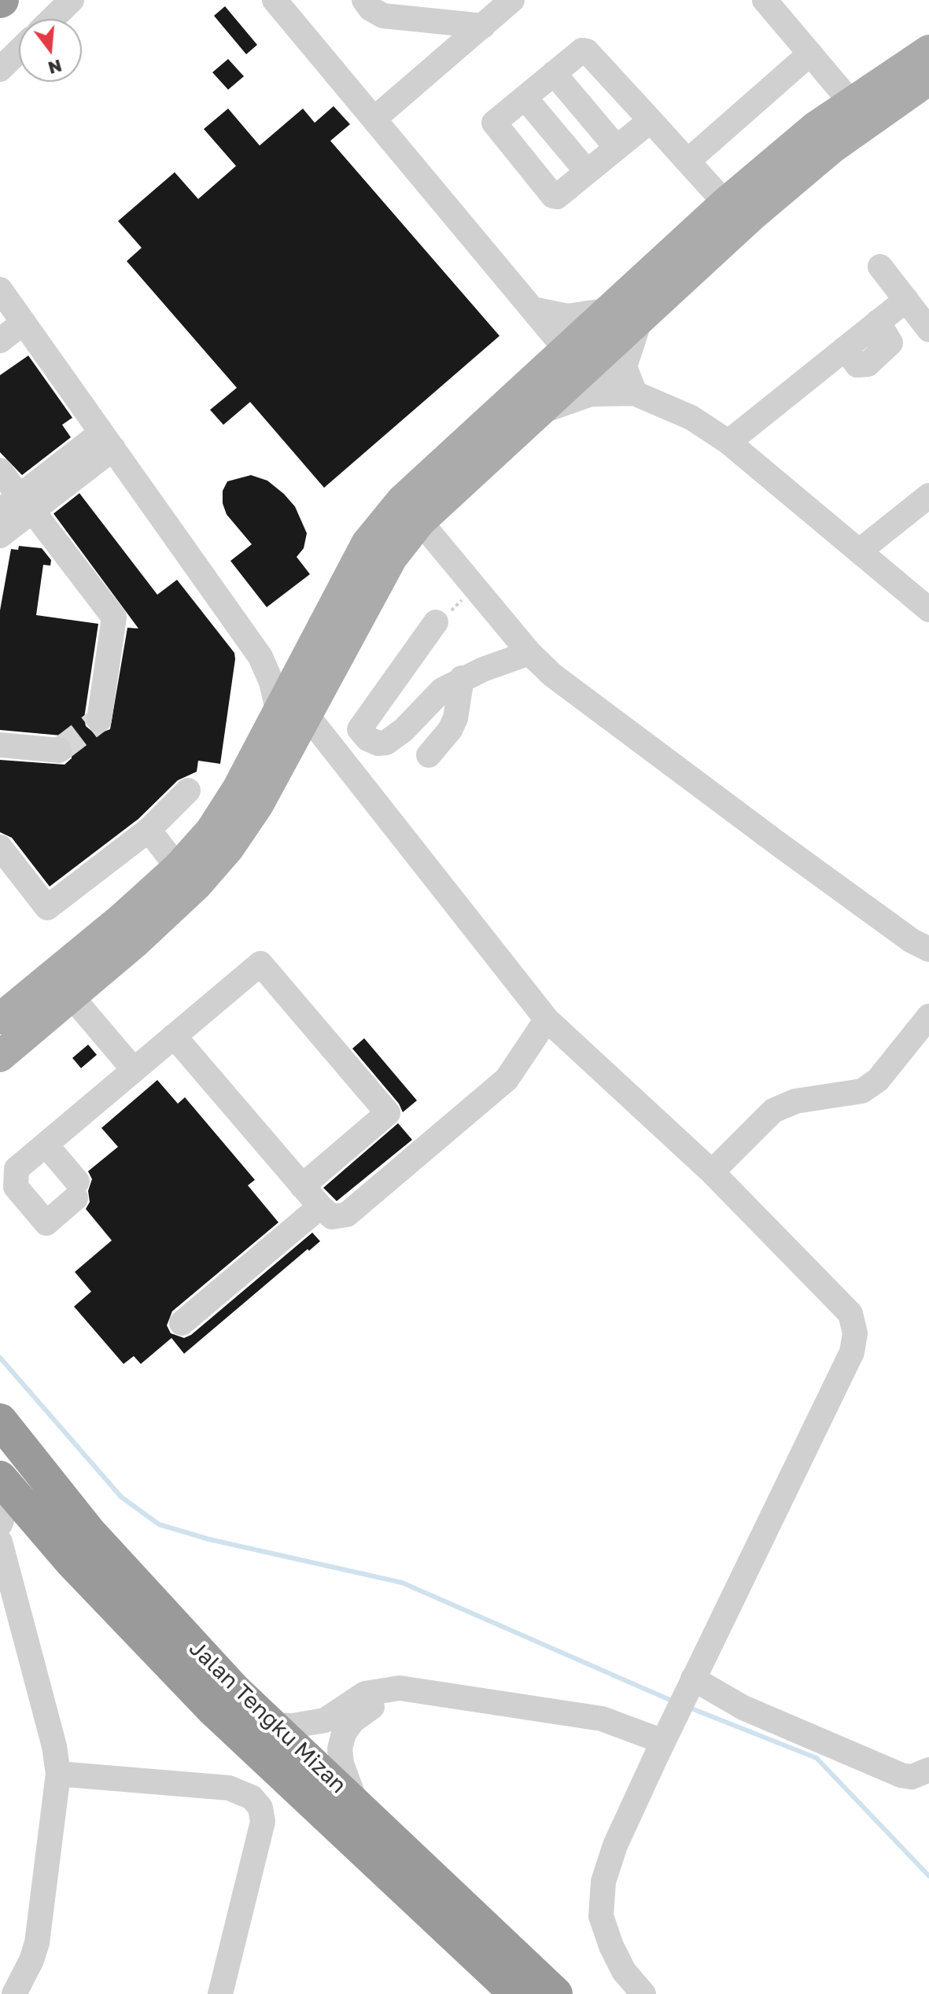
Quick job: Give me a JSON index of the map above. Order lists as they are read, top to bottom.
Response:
{
  "streets": {
    "highway": ["Jalan Tengku Mizan"]
  },
  "north": "bottom"
}
